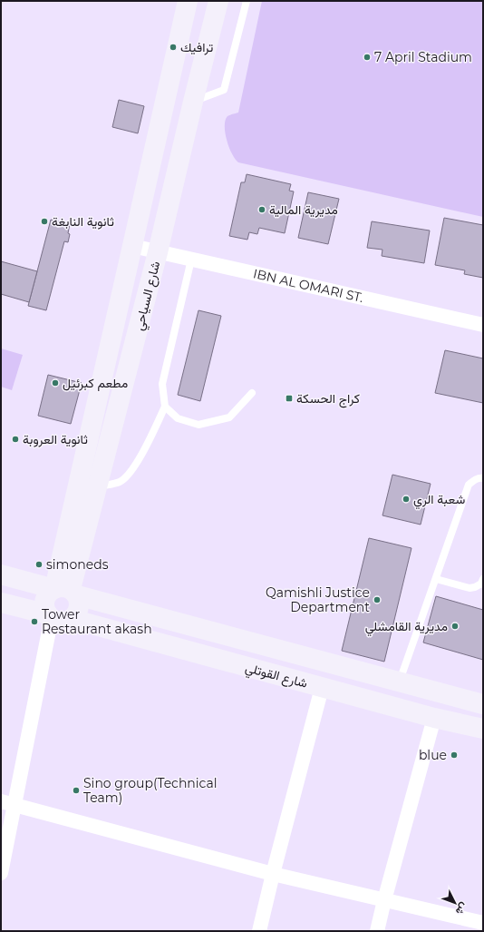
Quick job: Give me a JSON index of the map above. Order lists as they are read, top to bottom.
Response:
{
  "streets": {
    "street": ["IBN AL OMARI ST.", "شارع السياحي", "شارع القوتلي"]
  },
  "crossings": [
    ["IBN AL OMARI ST.", "شارع السياحي"],
    ["شارع السياحي", "شارع القوتلي"]
  ],
  "places": {
    "other": [
      "ترافيك",
      "7 April Stadium",
      "مديرية المالية",
      "ثانوية النابغة",
      "مطعم كبرئيل",
      "ثانوية العروبة",
      "شعبة الري",
      "simoneds",
      "Qamishli Justice Department",
      "Tower Restaurant akash",
      "مديرية القامشلي",
      "blue",
      "Sino group(Technical Team)"
    ],
    "transit": ["كراج الحسكة"]
  },
  "north": "bottom right"
}
